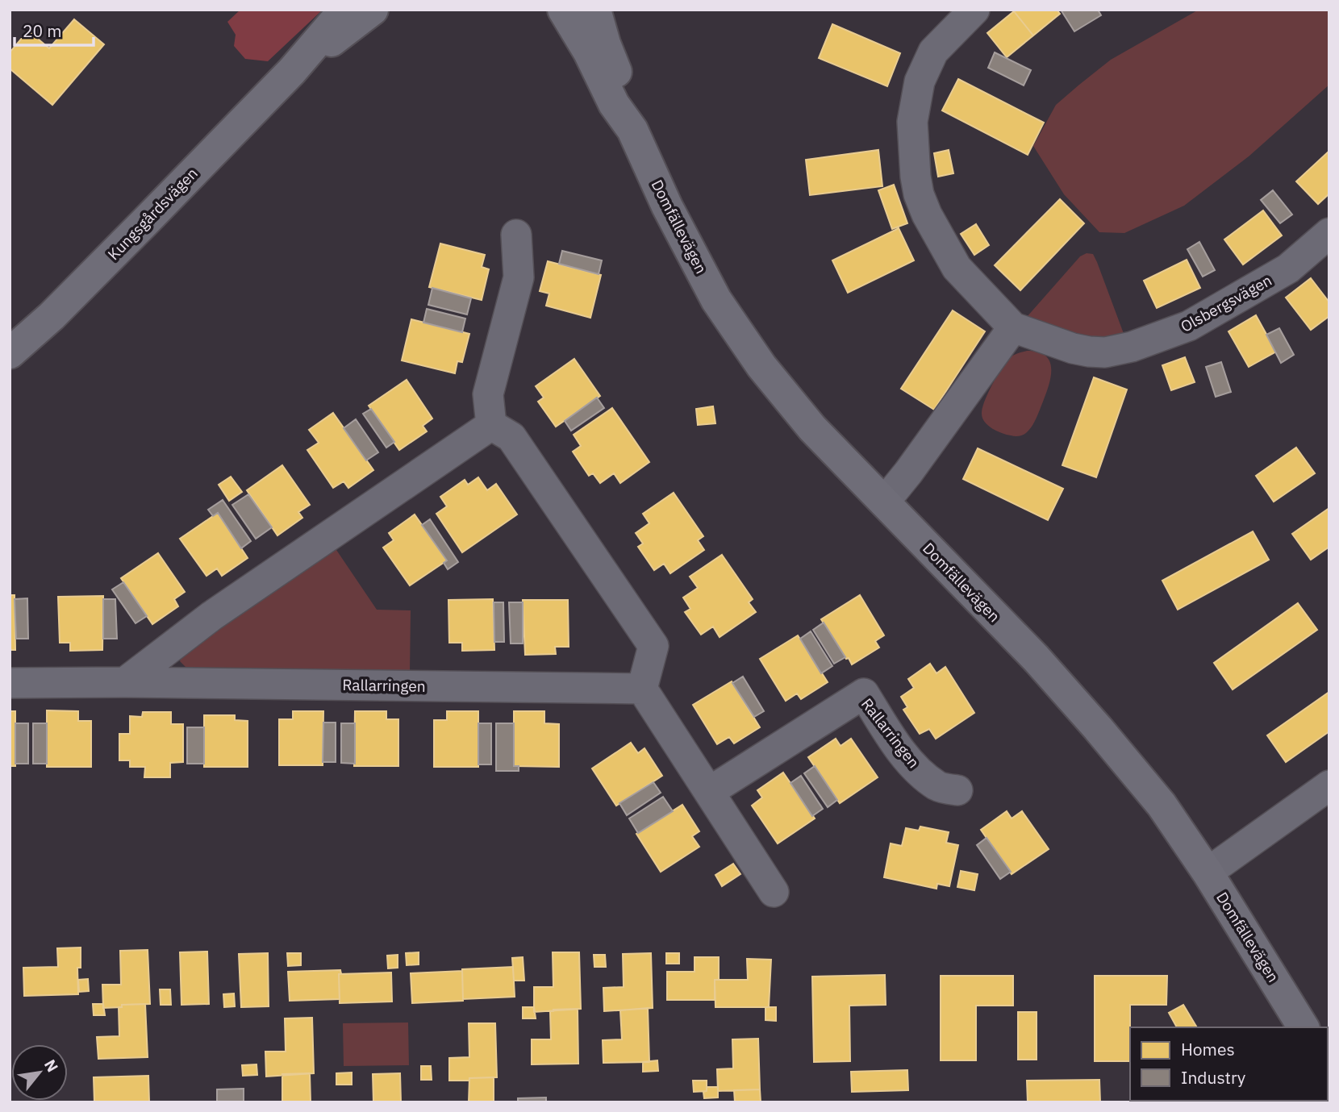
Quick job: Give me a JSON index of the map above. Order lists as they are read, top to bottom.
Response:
{
  "streets": {
    "street": [
      "Kungsgårdsvägen",
      "Domfällevägen",
      "Olsbergsvägen",
      "Rallarringen"
    ]
  },
  "legend": ["Homes", "Industry"],
  "scale_bar": "20 m",
  "north": "top right"
}
